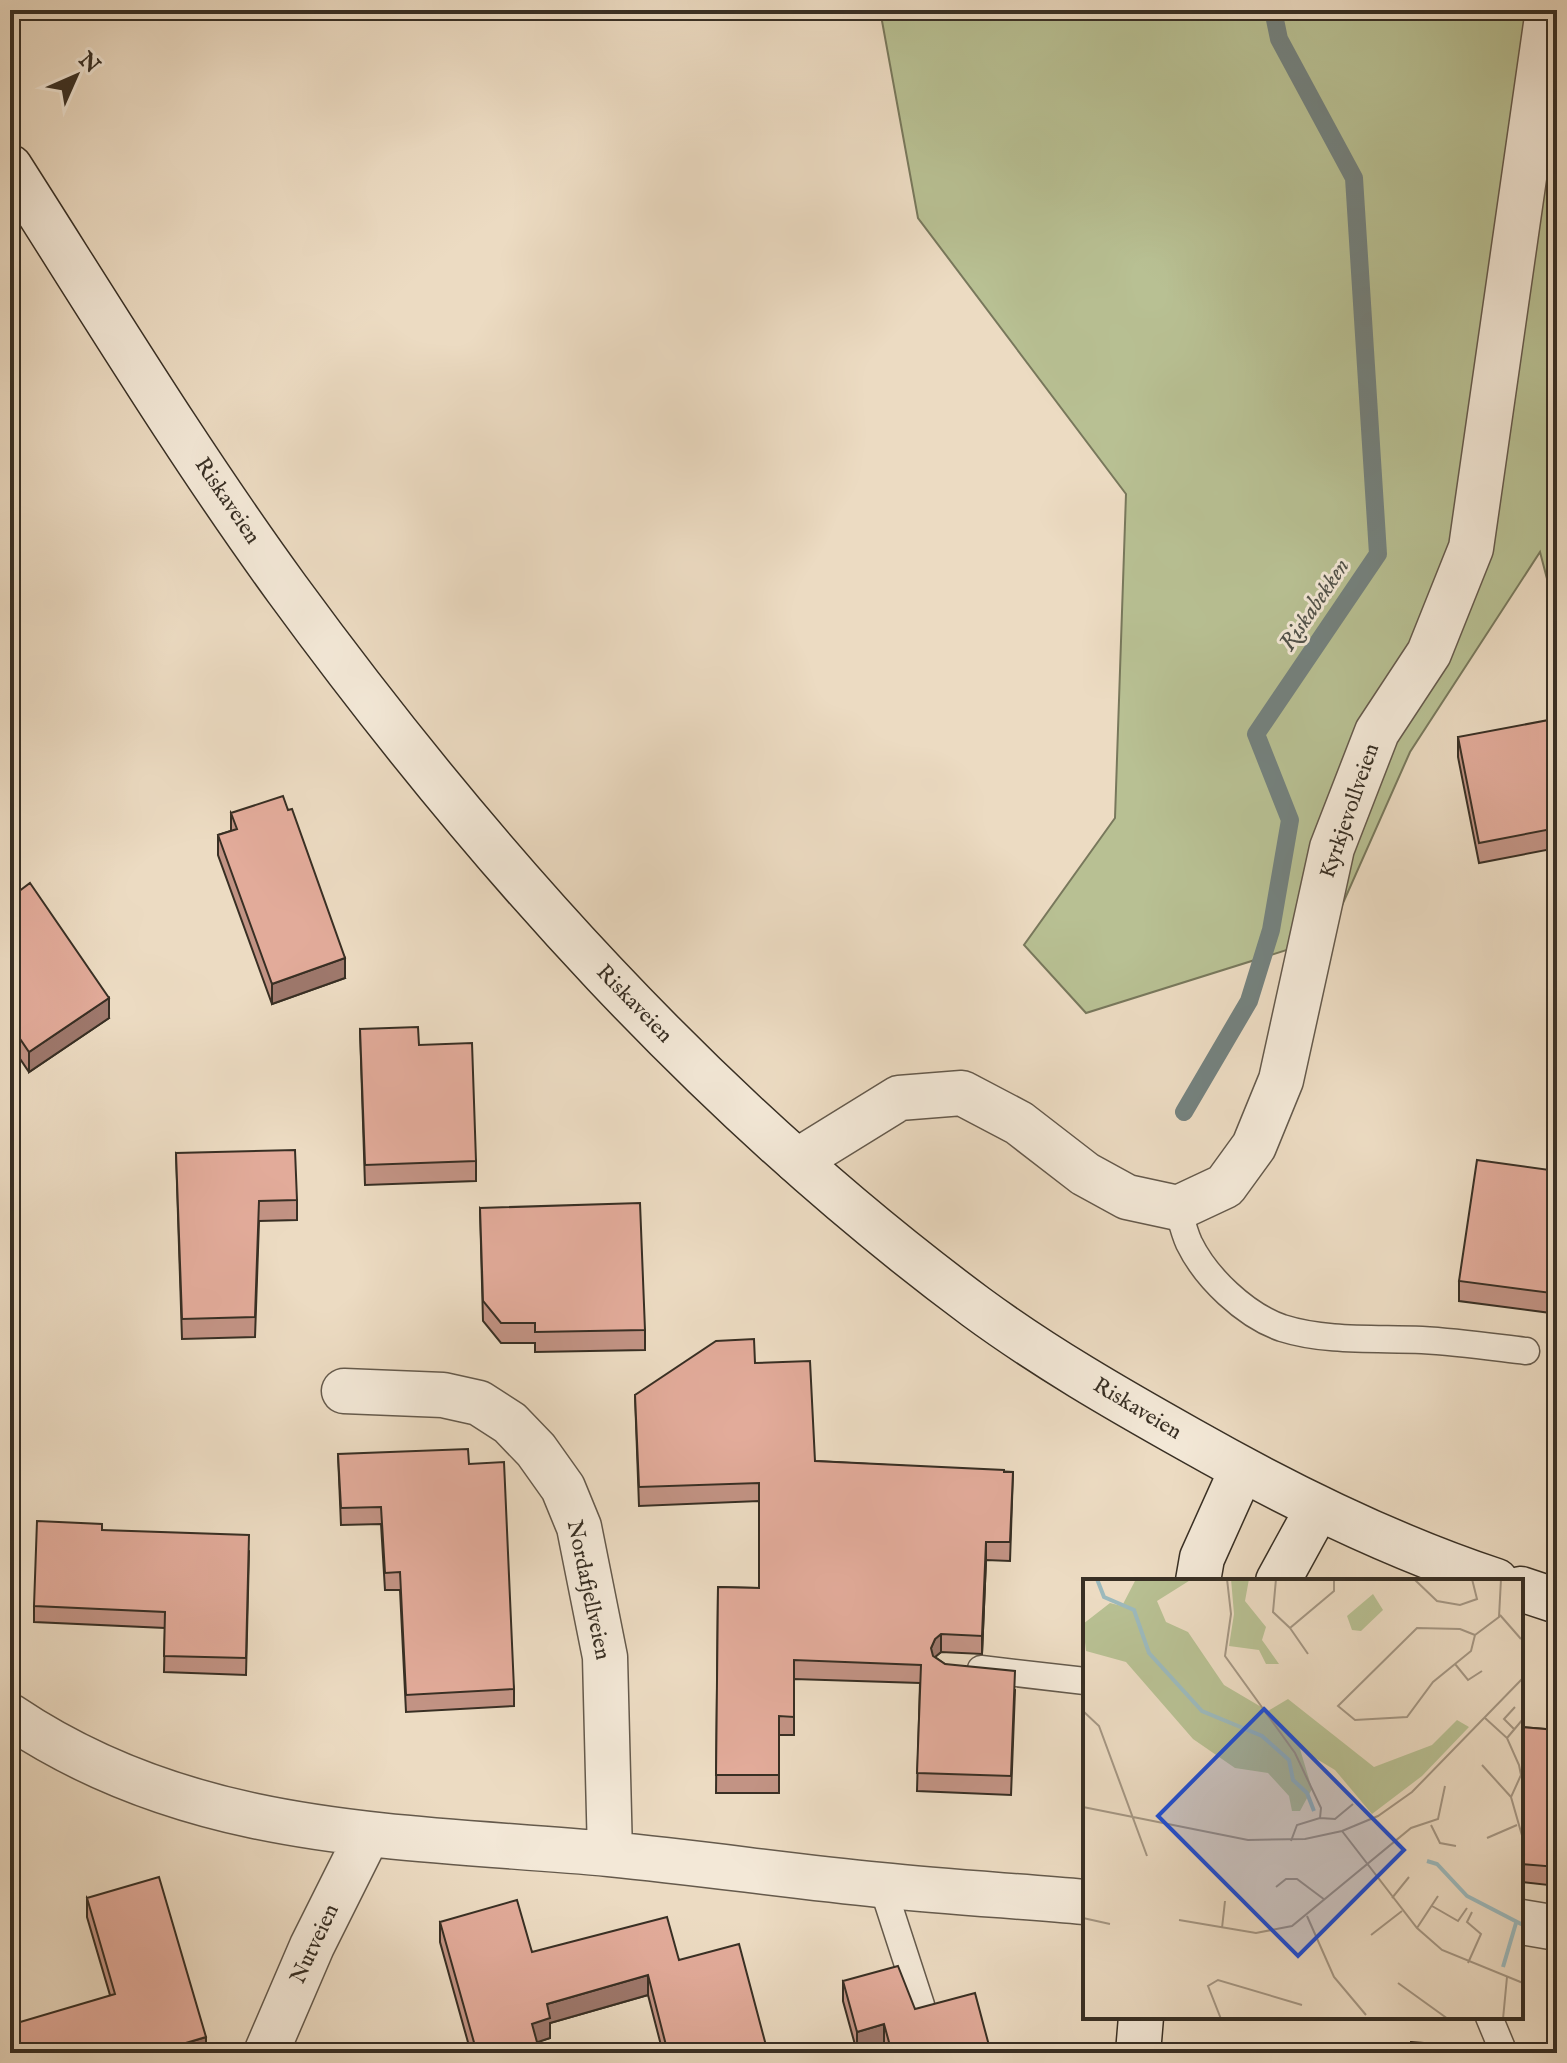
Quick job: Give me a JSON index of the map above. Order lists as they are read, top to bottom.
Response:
{
  "streets": {
    "street": [
      "Riskaveien",
      "Kyrkjevollveien",
      "Nordafjellveien",
      "Nutveien"
    ]
  },
  "water": ["Riskabekken"],
  "north": "top right"
}
